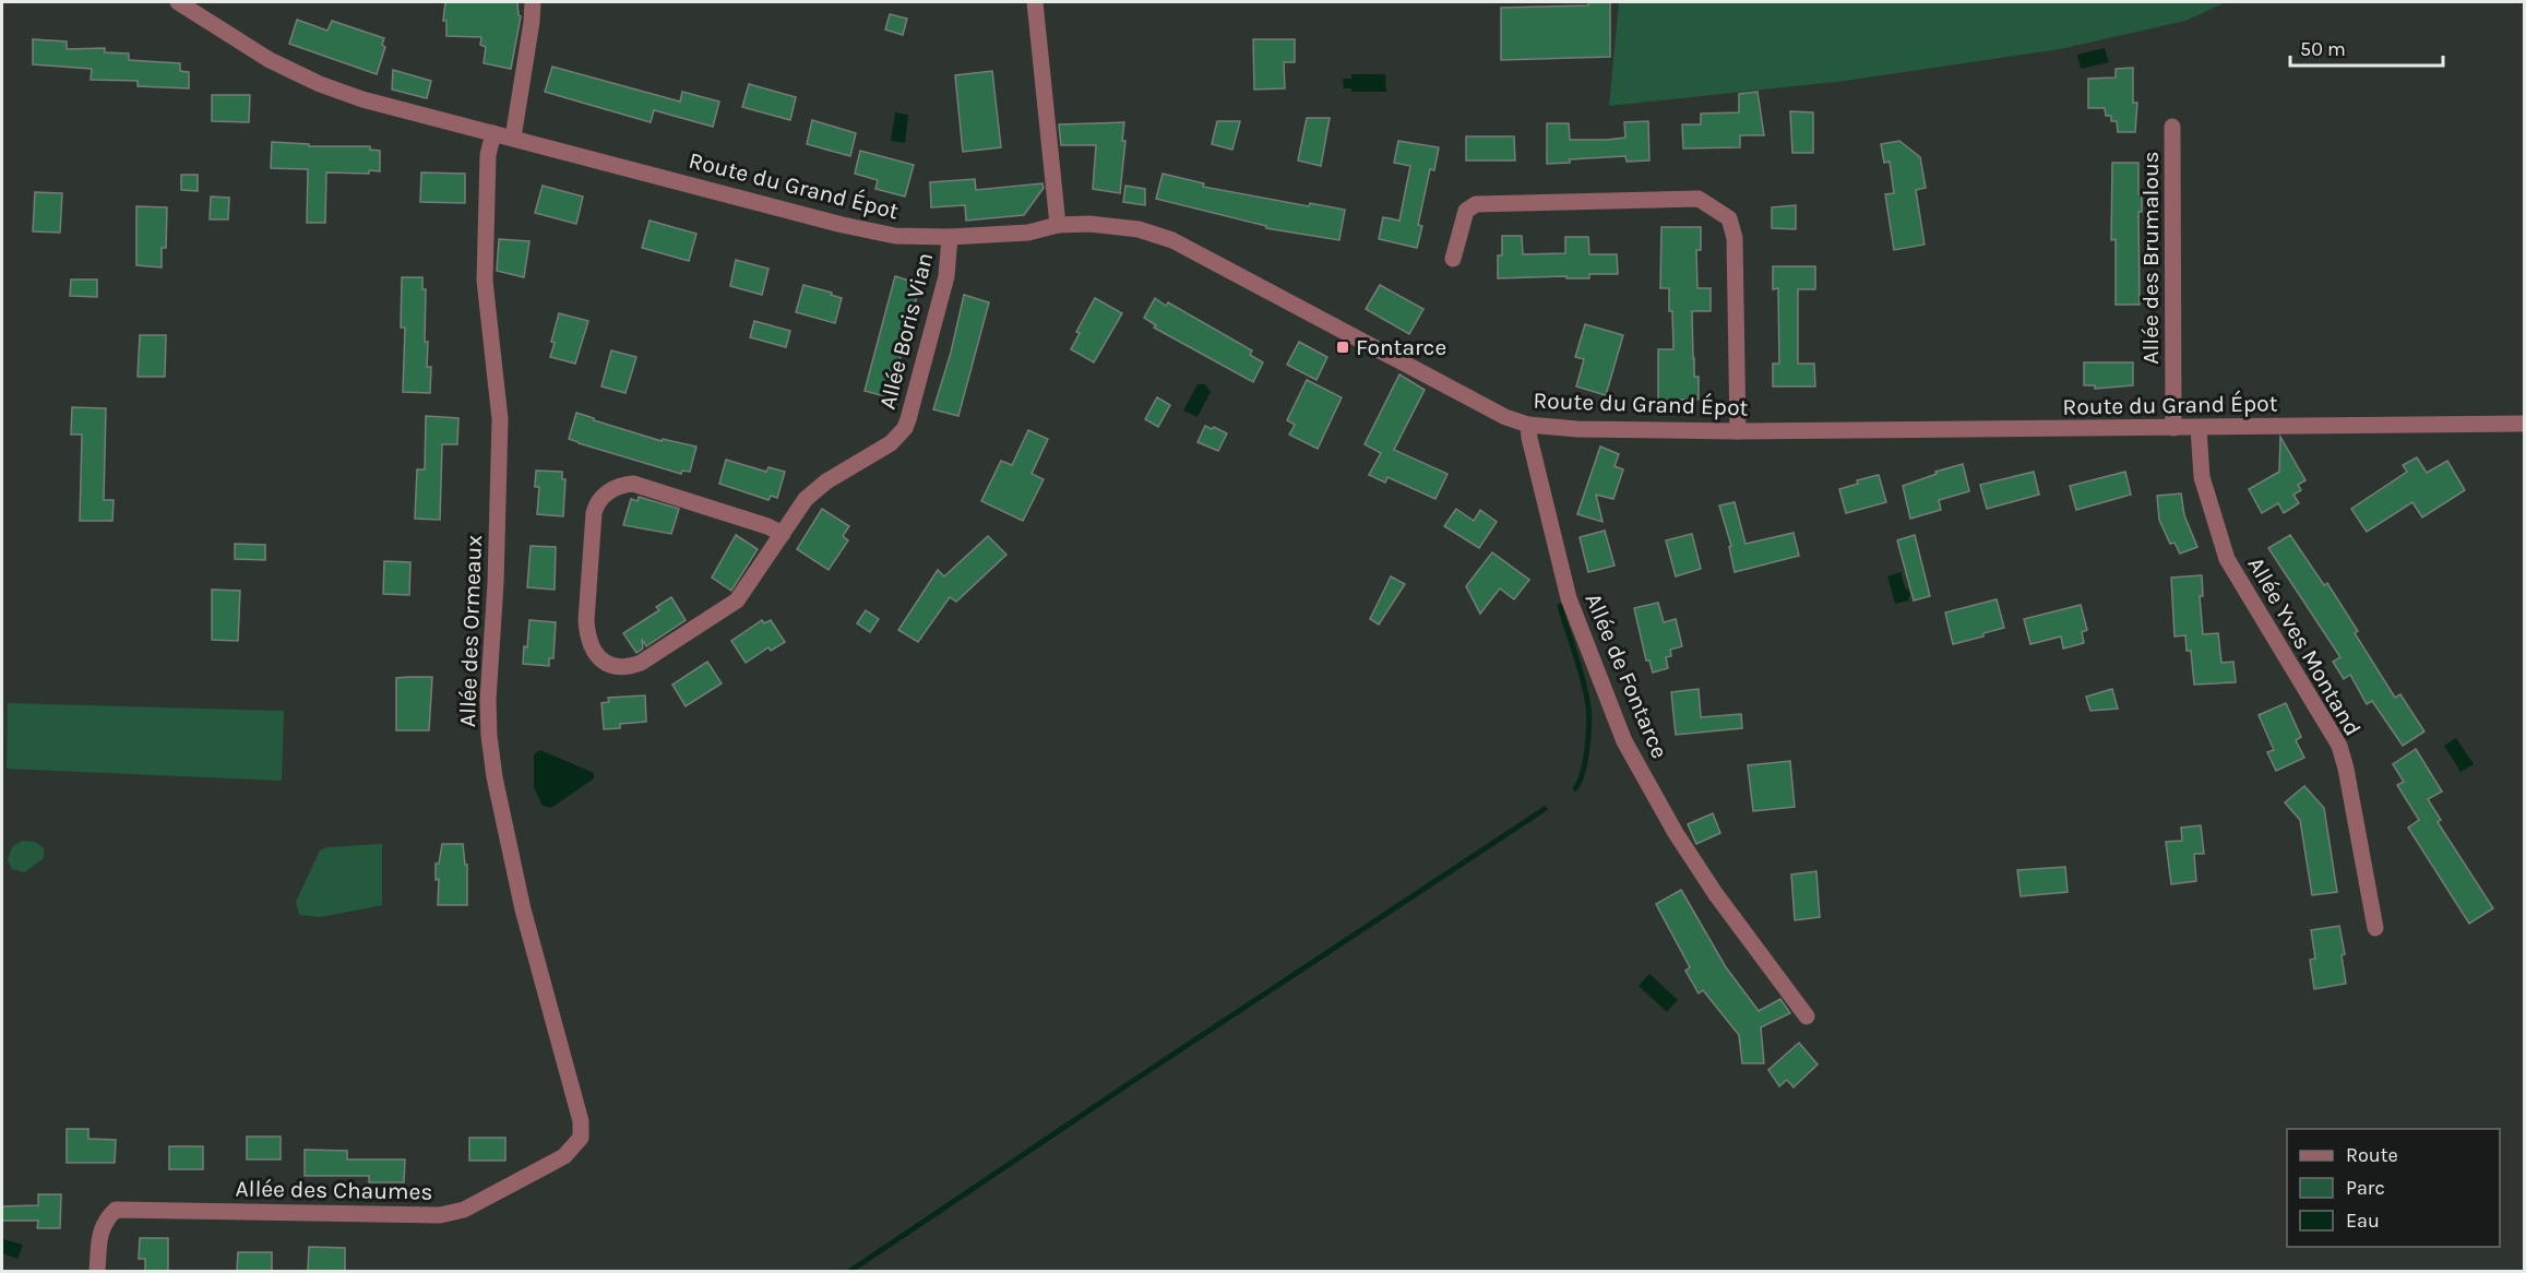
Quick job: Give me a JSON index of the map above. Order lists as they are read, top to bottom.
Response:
{
  "streets": {
    "street": [
      "Route du Grand Épot",
      "Allée des Brumalous",
      "Allée Boris Vian",
      "Allée des Ormeaux",
      "Allée Yves Montand",
      "Allée de Fontarce",
      "Allée des Chaumes"
    ]
  },
  "crossings": [
    ["Route du Grand Épot", "Allée des Brumalous"],
    ["Route du Grand Épot", "Allée Boris Vian"],
    ["Route du Grand Épot", "Allée des Ormeaux"],
    ["Route du Grand Épot", "Allée Yves Montand"],
    ["Route du Grand Épot", "Allée de Fontarce"],
    ["Allée des Ormeaux", "Allée des Chaumes"]
  ],
  "places": {
    "transit": ["Fontarce"]
  },
  "legend": ["Route", "Parc", "Eau"],
  "scale_bar": "50 m"
}
